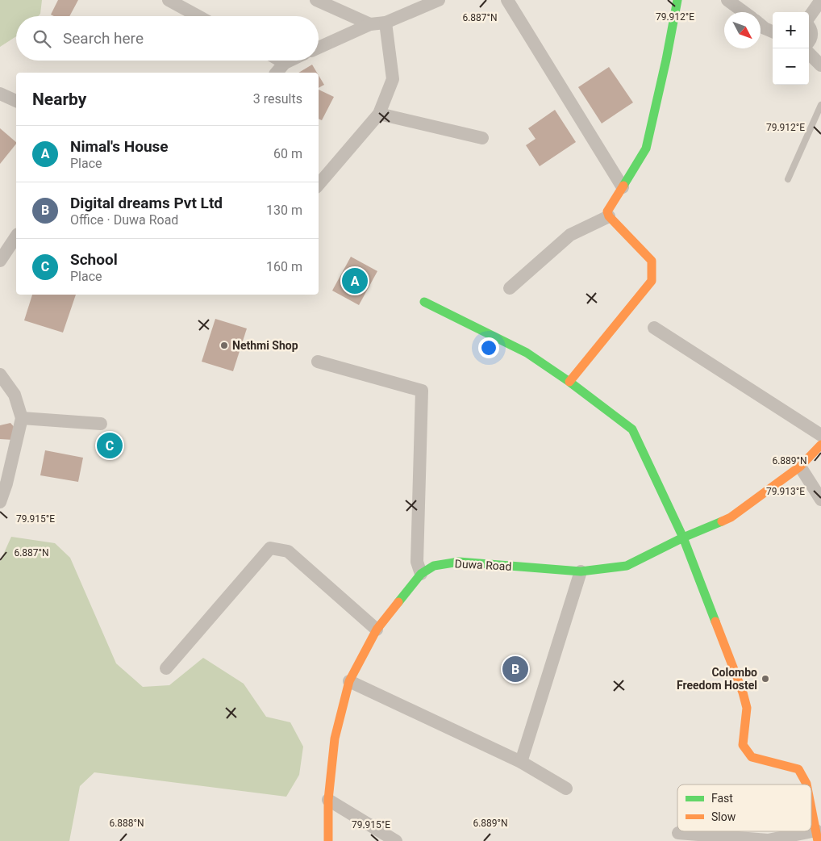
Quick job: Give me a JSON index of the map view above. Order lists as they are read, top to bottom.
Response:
{
  "streets": {
    "street": ["Duwa Road"]
  },
  "places": ["Nethmi Shop", "Colombo Freedom Hostel"],
  "legend": ["Fast", "Slow"],
  "north": "bottom right",
  "page": {
    "map_buttons": ["+", "−"],
    "search": "Search here",
    "heading": ["Nearby", "3 results"],
    "list": [
      {
        "mark": "A",
        "name": "Nimal's House",
        "note": "Place",
        "value": "60 m"
      },
      {
        "mark": "B",
        "name": "Digital dreams Pvt Ltd",
        "note": "Office · Duwa Road",
        "value": "130 m"
      },
      {
        "mark": "C",
        "name": "School",
        "note": "Place",
        "value": "160 m"
      }
    ],
    "pins": ["A", "C", "B"]
  },
  "coordinates": [
    "79.912°E",
    "6.887°N",
    "6.889°N",
    "79.913°E",
    "79.915°E",
    "6.888°N"
  ]
}
